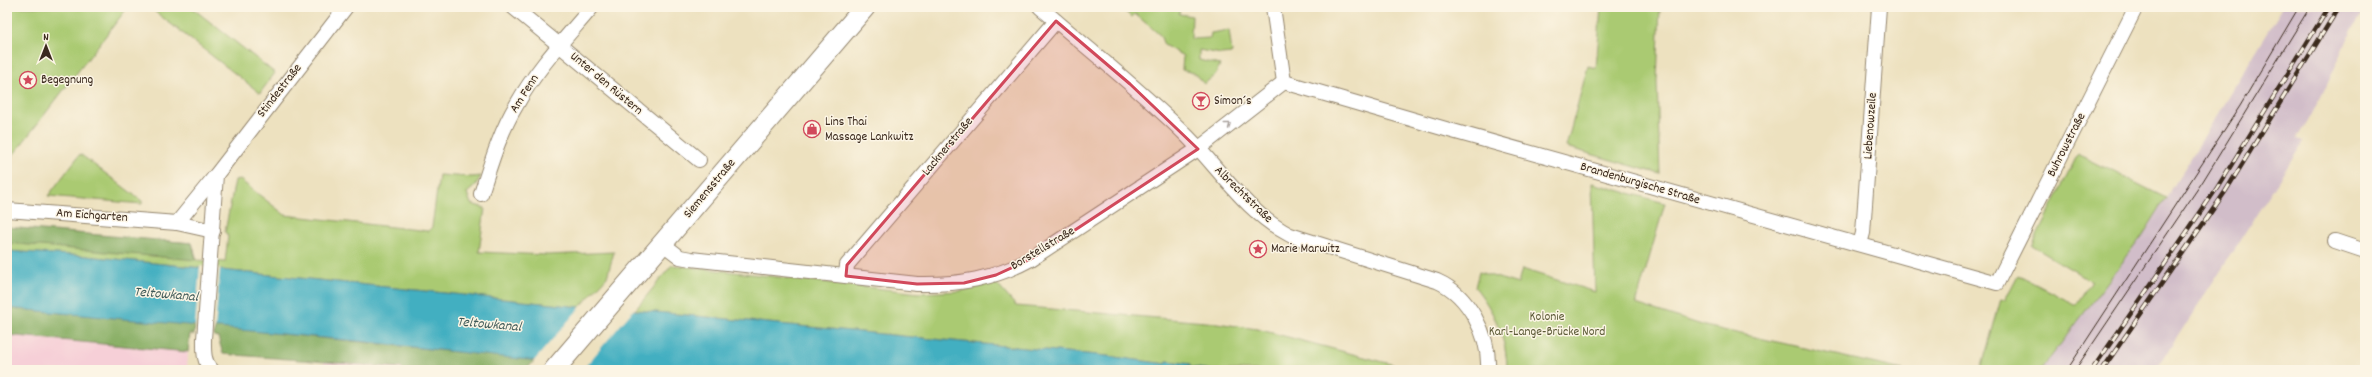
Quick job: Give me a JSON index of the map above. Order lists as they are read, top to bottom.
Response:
{
  "streets": {
    "main road": ["Siemensstraße"],
    "street": [
      "Unter den Rüstern",
      "Stindestraße",
      "Am Fenn",
      "Liebenowzeile",
      "Buhrowstraße",
      "Lacknerstraße",
      "Brandenburgische Straße",
      "Albrechtstraße",
      "Am Eichgarten",
      "Borstellstraße"
    ]
  },
  "crossings": [
    ["Unter den Rüstern", "Am Fenn"],
    ["Stindestraße", "Am Eichgarten"],
    ["Liebenowzeile", "Brandenburgische Straße"],
    ["Buhrowstraße", "Brandenburgische Straße"],
    ["Lacknerstraße", "Albrechtstraße"],
    ["Lacknerstraße", "Borstellstraße"],
    ["Brandenburgische Straße", "Borstellstraße"],
    ["Siemensstraße", "Borstellstraße"],
    ["Albrechtstraße", "Borstellstraße"]
  ],
  "water": ["Teltowkanal"],
  "parks": ["Kolonie Karl-Lange-Brücke Nord"],
  "places": {
    "place": ["Begegnung", "Marie Marwitz"],
    "bar": ["Simon´s"],
    "shop": ["Lins Thai Massage Lankwitz"]
  },
  "north": "top"
}
